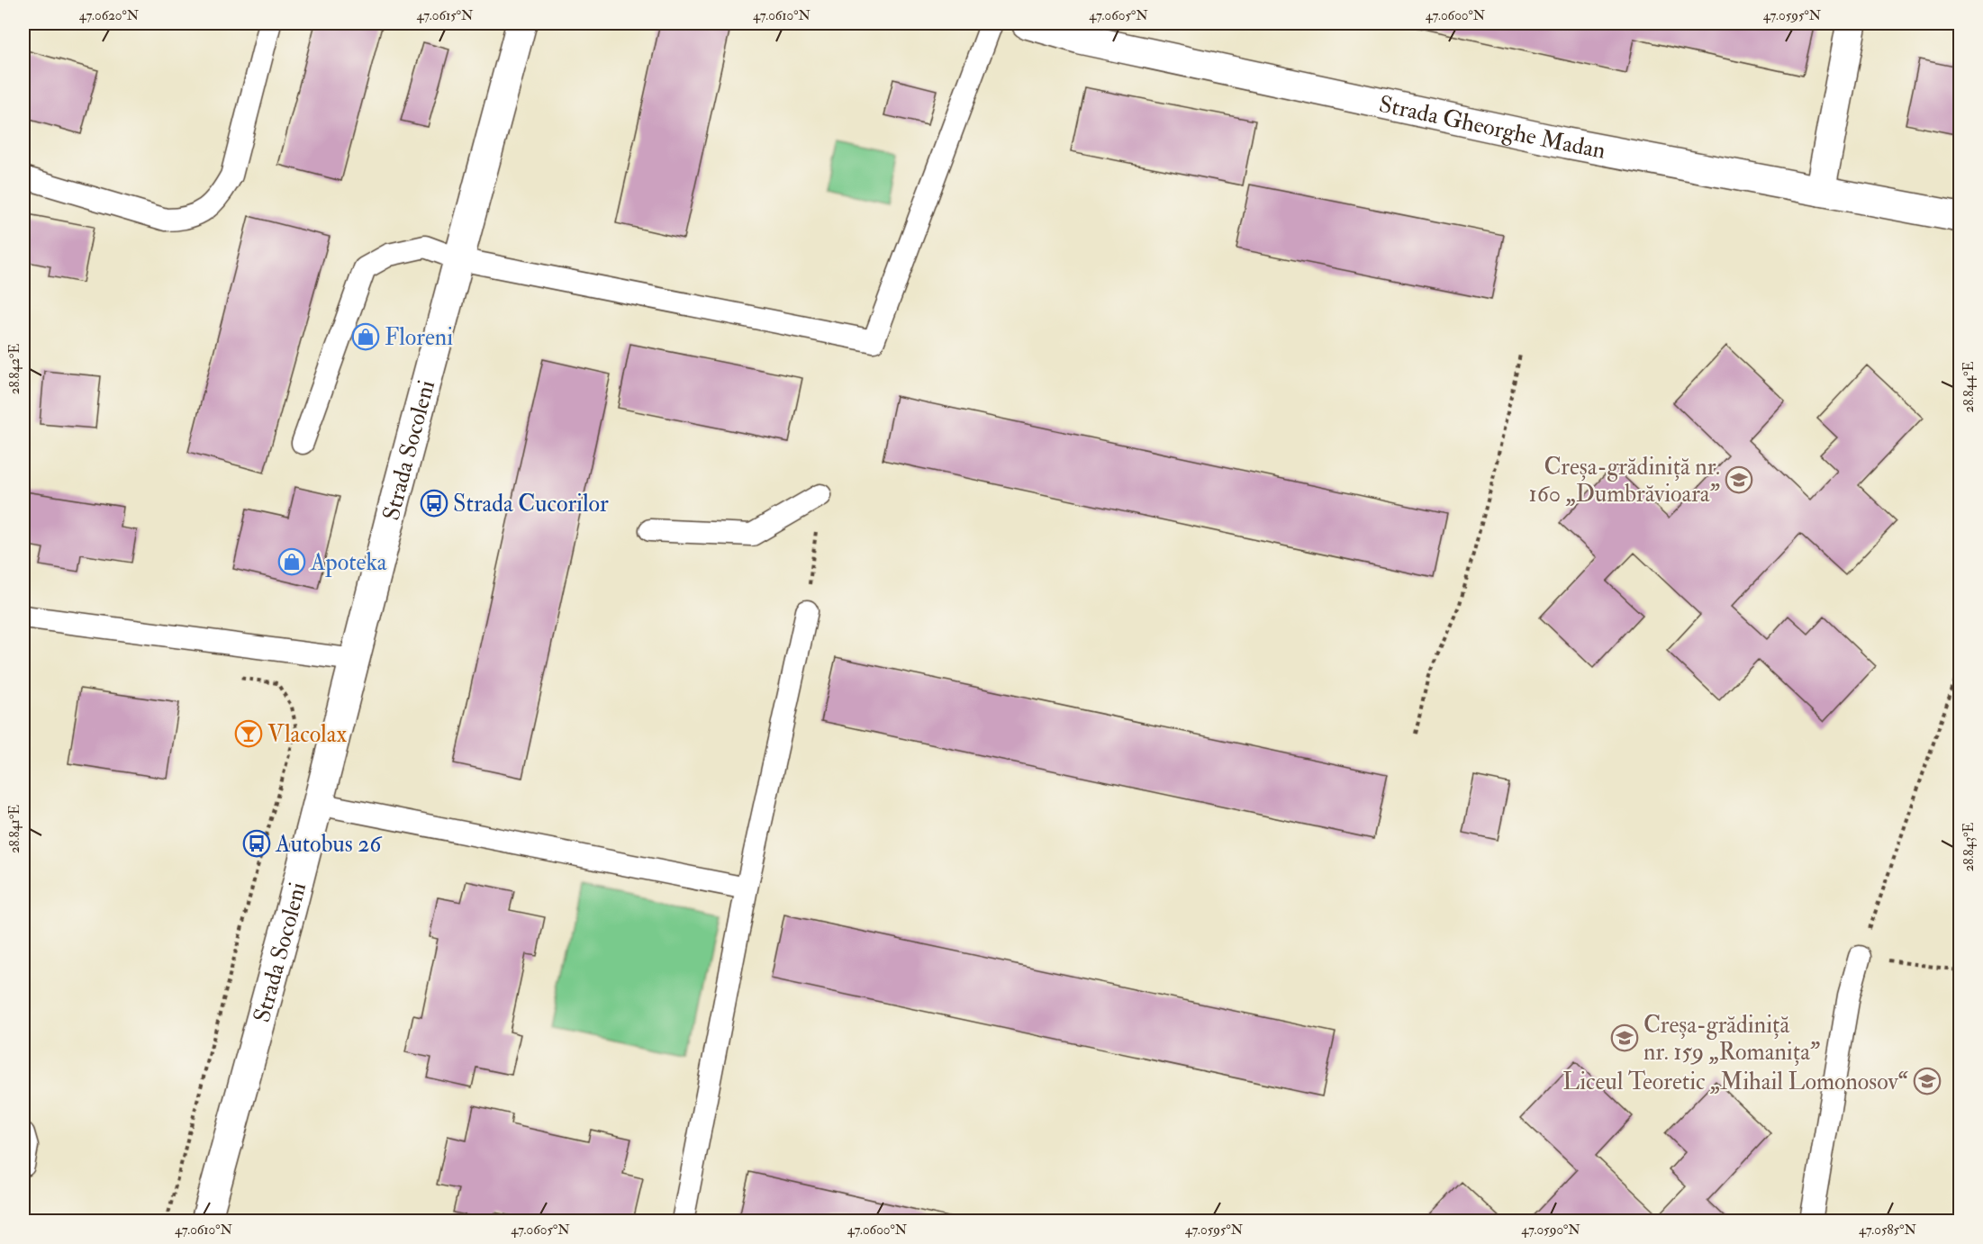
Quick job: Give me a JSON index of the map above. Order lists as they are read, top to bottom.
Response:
{
  "streets": {
    "main road": ["Strada Gheorghe Madan", "Strada Socoleni"]
  },
  "places": {
    "shop": ["Floreni", "Apoteka"],
    "school or university": ["Creșa-grădiniță nr. 160 „Dumbrăvioara”", "Creșa-grădiniță nr. 159 „Romanița”", "Liceul Teoretic „Mihail Lomonosov“"],
    "bus stop": ["Strada Cucorilor", "Autobus 26"],
    "bar": ["Vlacolax"]
  },
  "coordinates": [
    "47.0620°N",
    "47.0615°N",
    "47.0610°N",
    "47.0605°N",
    "47.0600°N",
    "47.0595°N",
    "28.842°E",
    "28.844°E",
    "28.841°E",
    "28.843°E",
    "47.0590°N",
    "47.0585°N"
  ]
}
